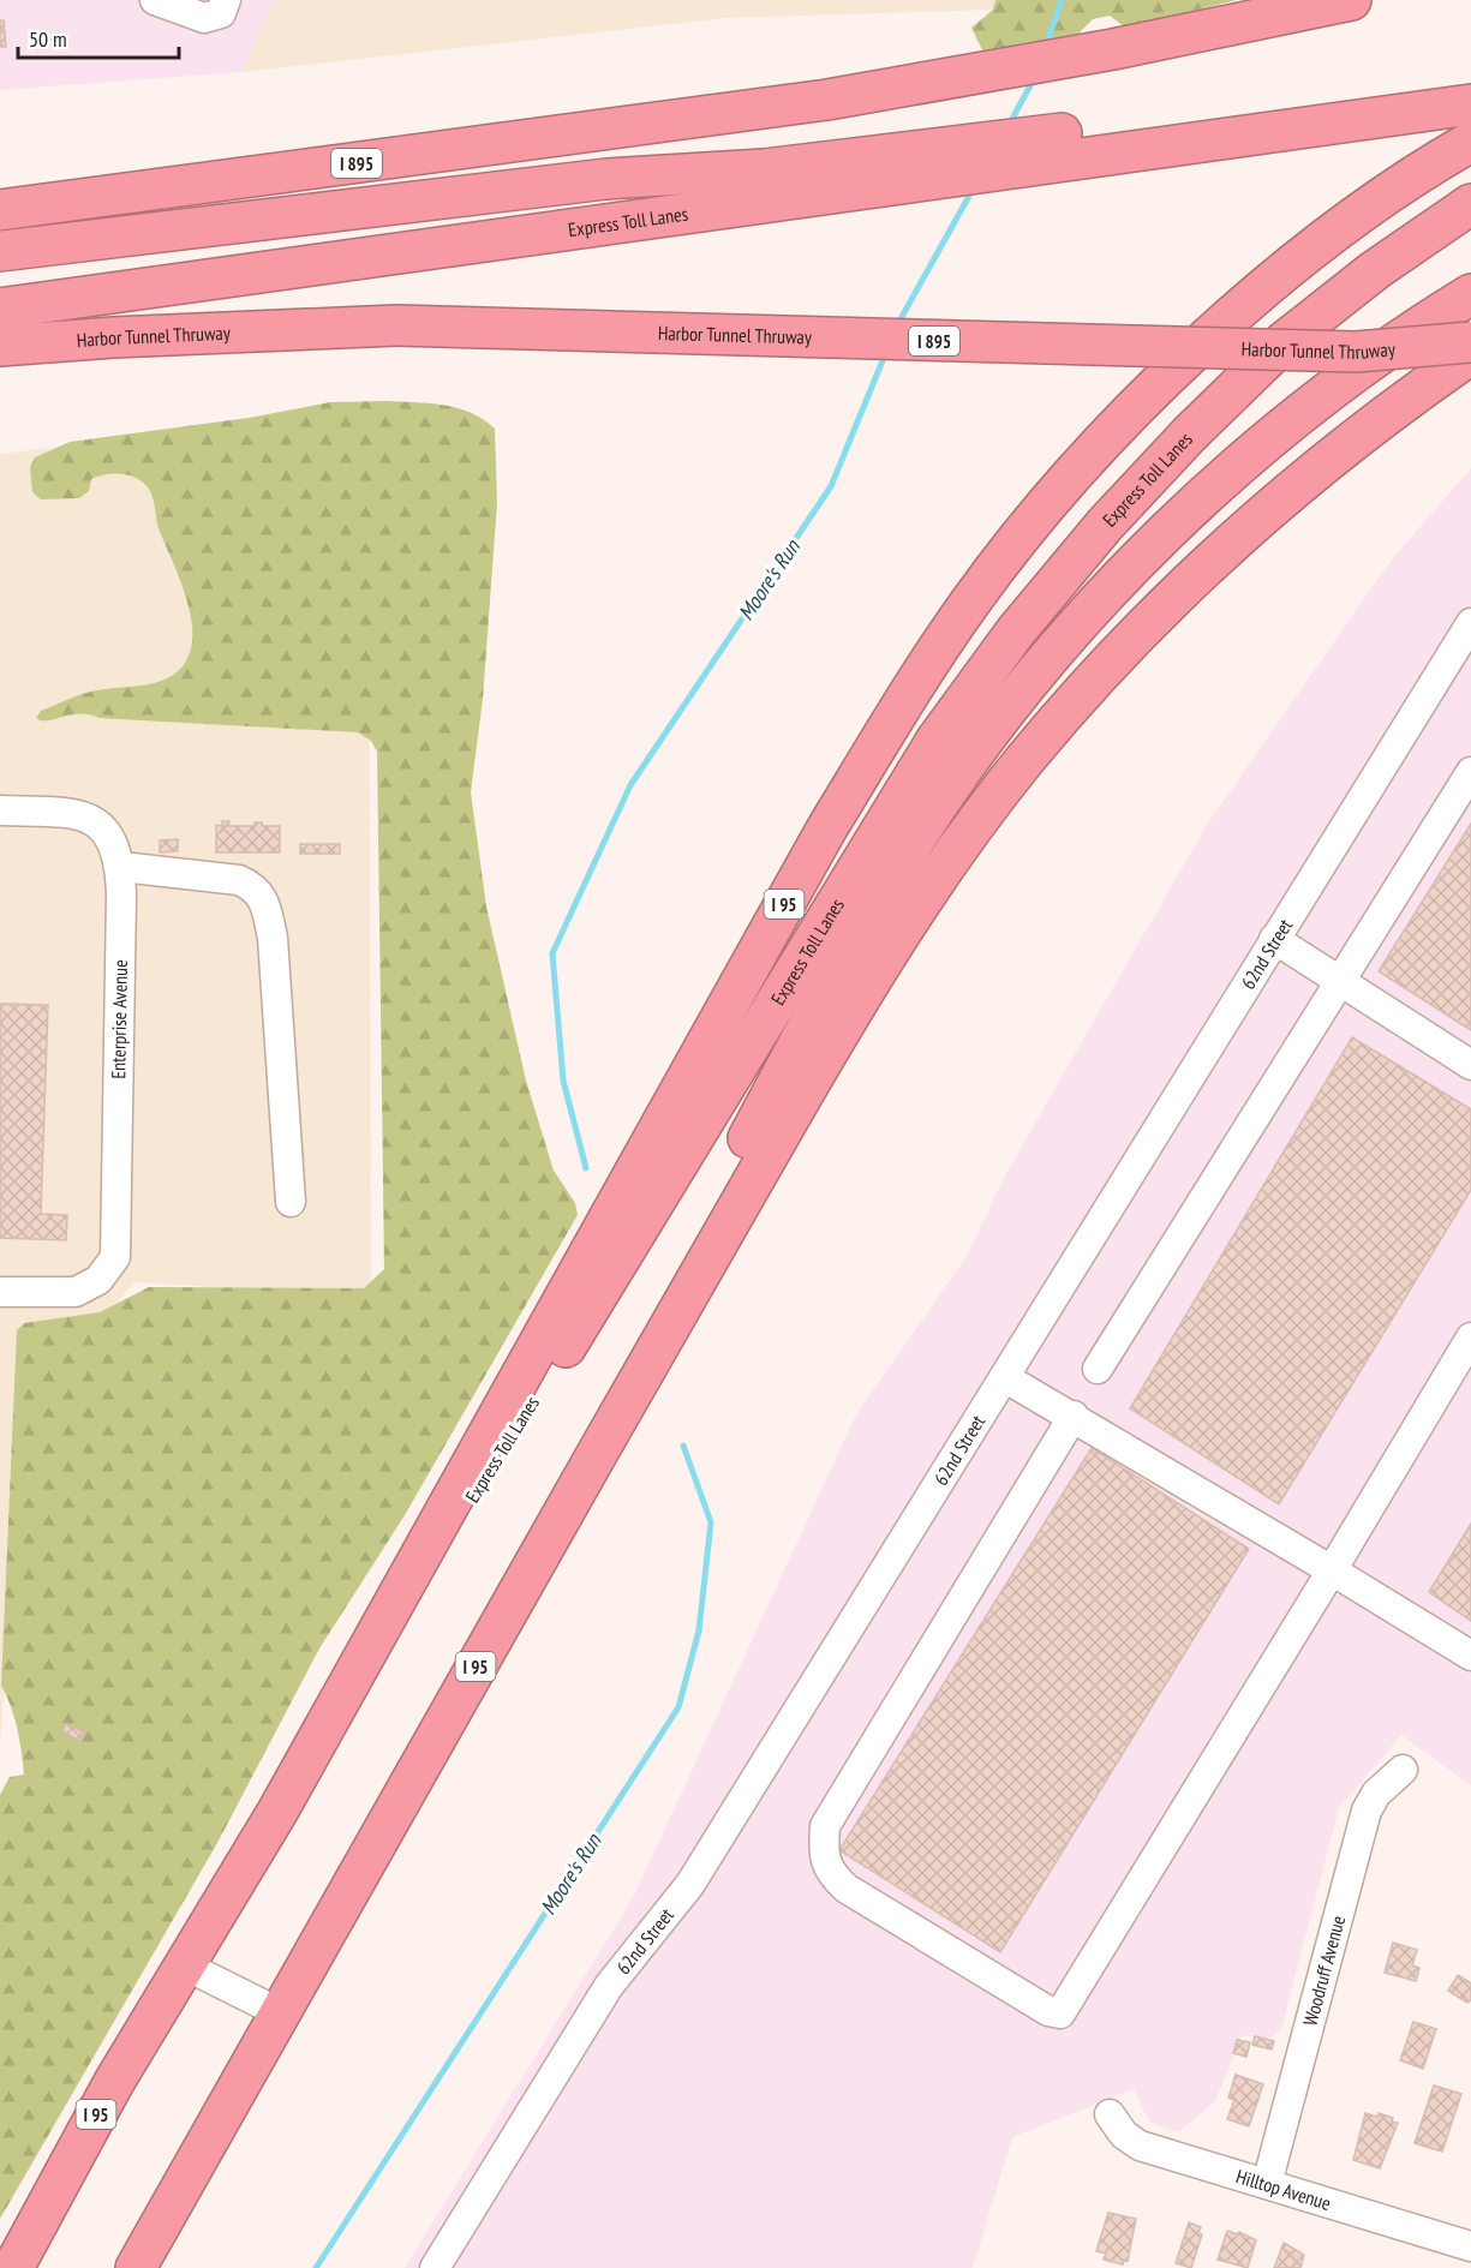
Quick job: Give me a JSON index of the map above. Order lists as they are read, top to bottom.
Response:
{
  "streets": {
    "highway": [
      "I 895",
      "Express Toll Lanes",
      "Harbor Tunnel Thruway",
      "I 95"
    ],
    "street": [
      "62nd Street",
      "Enterprise Avenue",
      "Woodruff Avenue",
      "Hilltop Avenue"
    ]
  },
  "crossings": [
    ["Express Toll Lanes", "I 95"],
    ["Woodruff Avenue", "Hilltop Avenue"]
  ],
  "water": ["Moore's Run"],
  "scale_bar": "50 m"
}
